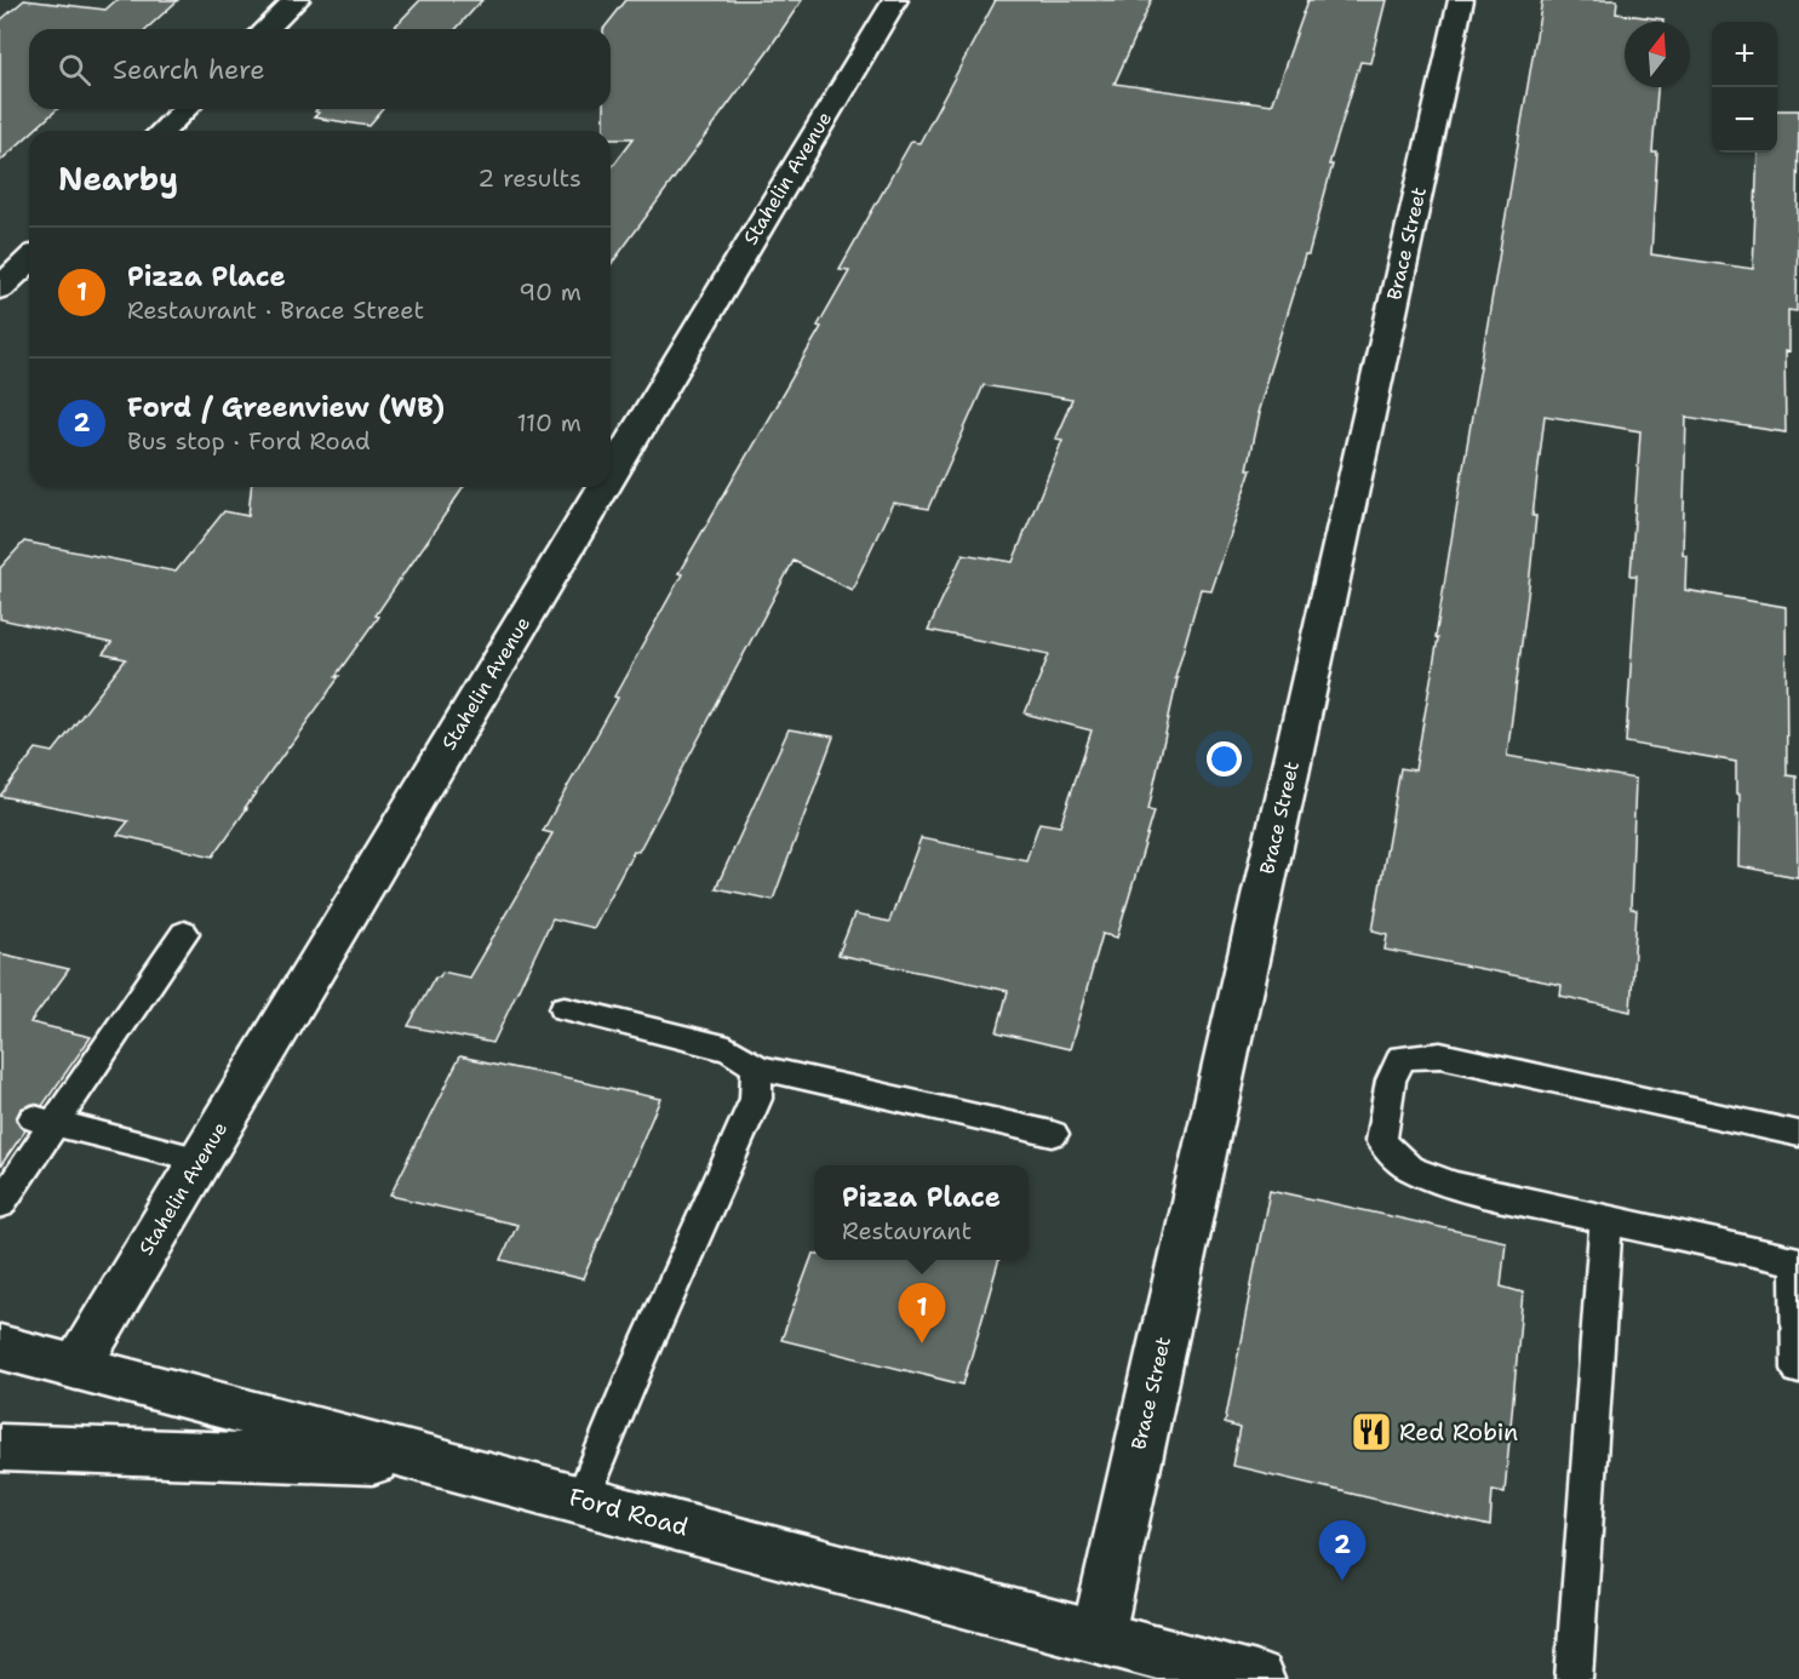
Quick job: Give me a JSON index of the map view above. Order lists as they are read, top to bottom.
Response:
{
  "streets": {
    "street": ["Stahelin Avenue", "Brace Street", "Ford Road"]
  },
  "crossings": [
    ["Stahelin Avenue", "Ford Road"],
    ["Brace Street", "Ford Road"]
  ],
  "places": {
    "restaurant": ["Red Robin"]
  },
  "north": "top",
  "page": {
    "map_buttons": ["+", "−"],
    "search": "Search here",
    "heading": ["Nearby", "2 results"],
    "list": [
      {
        "mark": "1",
        "name": "Pizza Place",
        "note": "Restaurant · Brace Street",
        "value": "90 m"
      },
      {
        "mark": "2",
        "name": "Ford / Greenview (WB)",
        "note": "Bus stop · Ford Road",
        "value": "110 m"
      }
    ],
    "popup": ["Pizza Place", "Restaurant"],
    "pins": ["1", "2"]
  }
}
